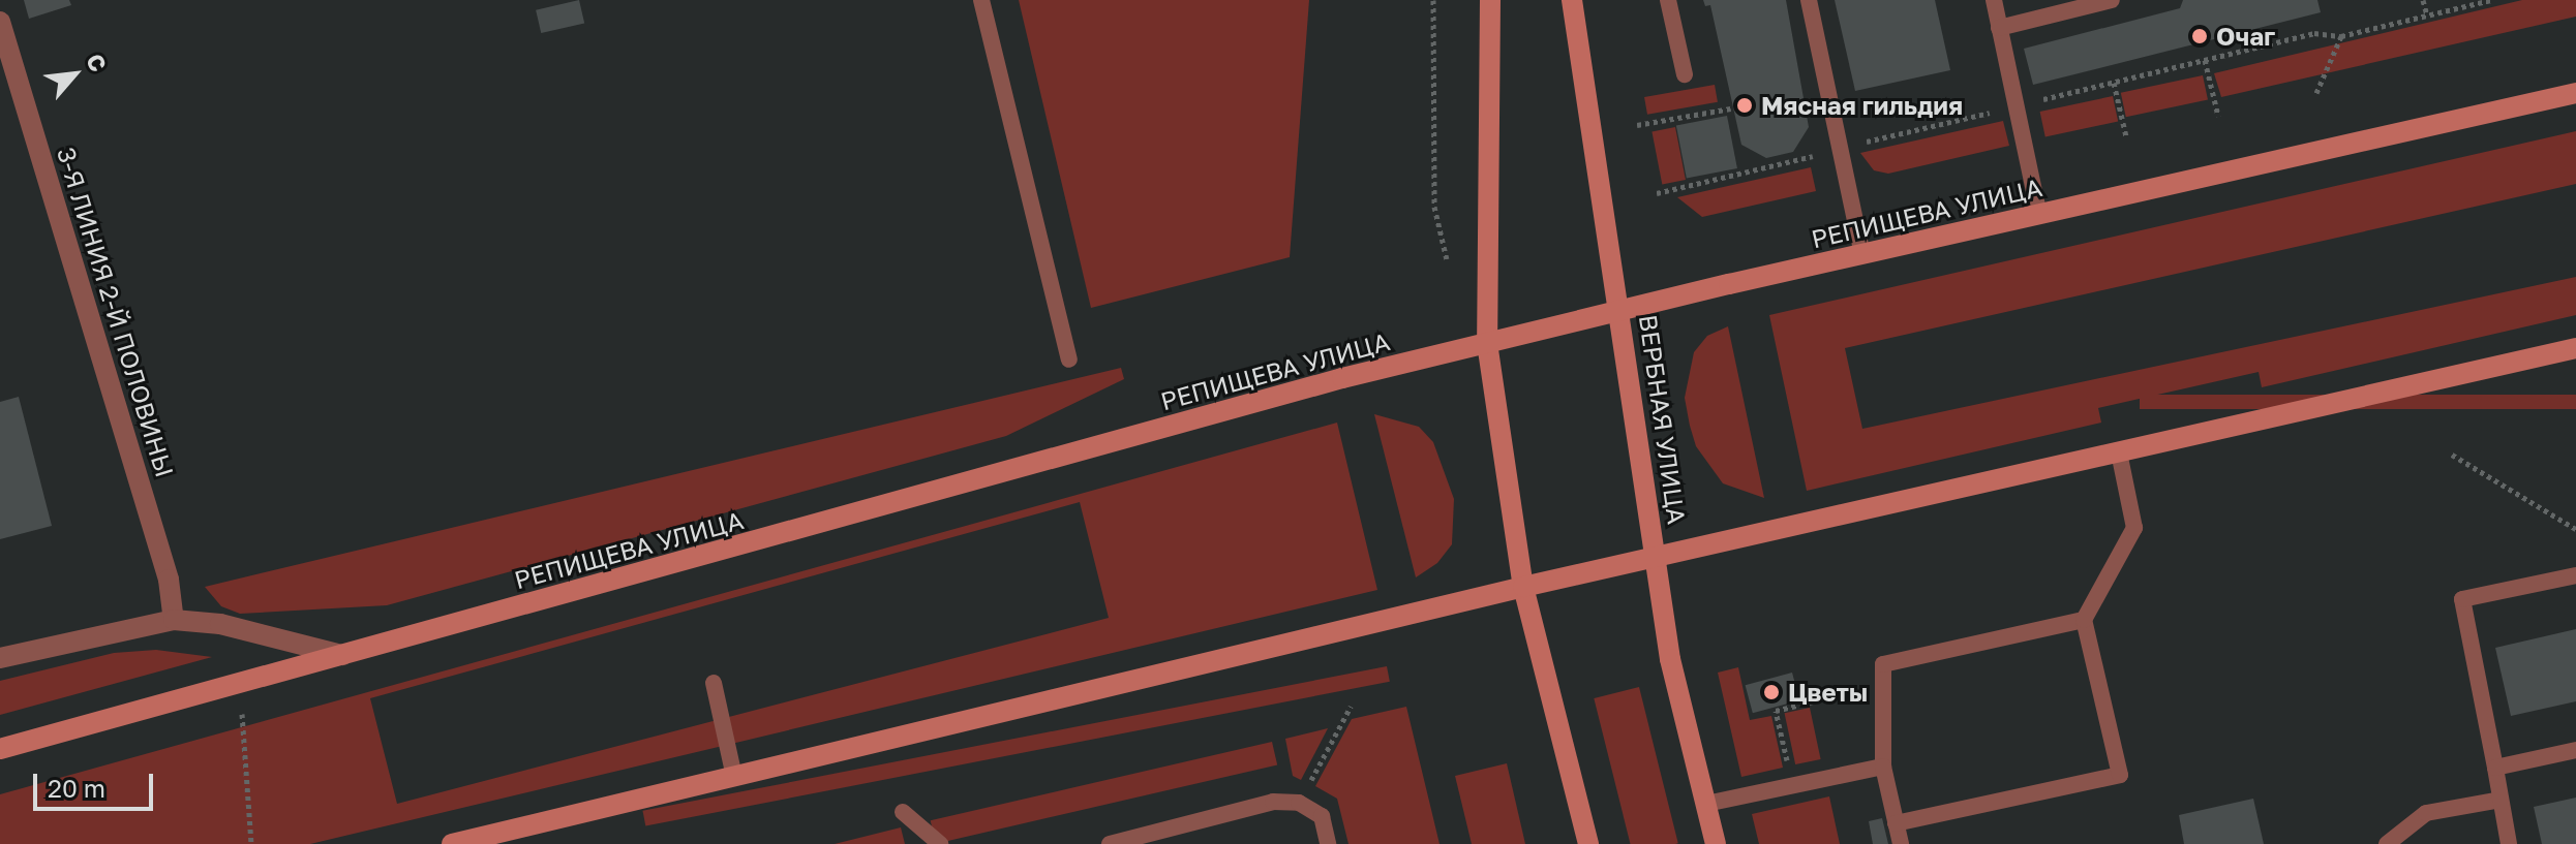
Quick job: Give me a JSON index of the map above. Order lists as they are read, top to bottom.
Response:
{
  "streets": {
    "main road": ["РЕПИЩЕВА УЛИЦА", "ВЕРБНАЯ УЛИЦА"],
    "street": ["3-Я ЛИНИЯ 2-Й ПОЛОВИНЫ"]
  },
  "crossings": [
    ["РЕПИЩЕВА УЛИЦА", "ВЕРБНАЯ УЛИЦА"]
  ],
  "places": ["Очаг", "Мясная гильдия", "Цветы"],
  "scale_bar": "20 m",
  "north": "top right"
}
